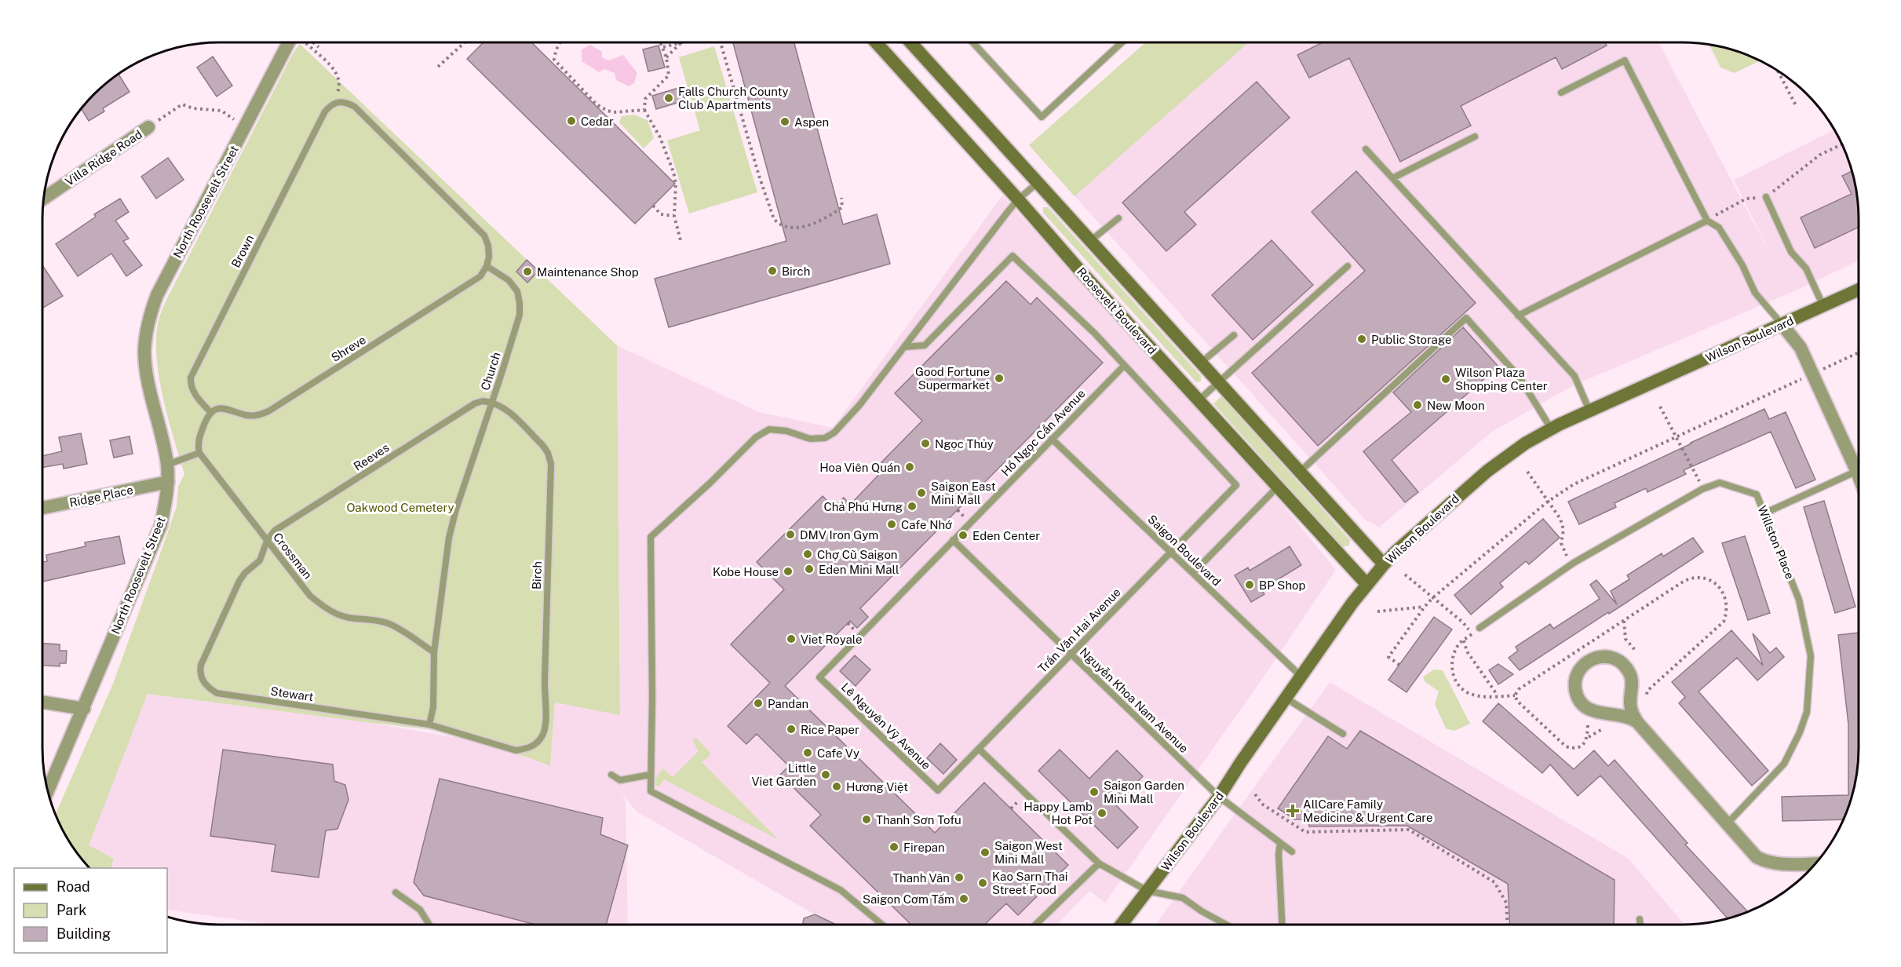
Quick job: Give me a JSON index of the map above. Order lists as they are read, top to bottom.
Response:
{
  "streets": {
    "main road": ["Roosevelt Boulevard", "Wilson Boulevard"],
    "street": ["Villa Ridge Road", "North Roosevelt Street", "Ridge Place"],
    "lane": [
      "Brown",
      "Shreve",
      "Church",
      "Hồ Ngọc Cẩn Avenue",
      "Reeves",
      "Willston Place",
      "Saigon Boulevard",
      "Crossman",
      "Birch",
      "Trần Văn Hai Avenue",
      "Stewart",
      "Nguyễn Khoa Nam Avenue",
      "Lê Nguyên Vỹ Avenue"
    ]
  },
  "crossings": [
    ["North Roosevelt Street", "Ridge Place"],
    ["Brown", "Shreve"],
    ["Roosevelt Boulevard", "Wilson Boulevard"],
    ["Wilson Boulevard", "Saigon Boulevard"],
    ["Wilson Boulevard", "Nguyễn Khoa Nam Avenue"],
    ["Shreve", "Church"],
    ["Church", "Reeves"],
    ["Church", "Crossman"],
    ["Church", "Birch"],
    ["Church", "Stewart"],
    ["Hồ Ngọc Cẩn Avenue", "Saigon Boulevard"],
    ["Hồ Ngọc Cẩn Avenue", "Trần Văn Hai Avenue"],
    ["Hồ Ngọc Cẩn Avenue", "Nguyễn Khoa Nam Avenue"],
    ["Hồ Ngọc Cẩn Avenue", "Lê Nguyên Vỹ Avenue"],
    ["Reeves", "Crossman"],
    ["Reeves", "Birch"],
    ["Reeves", "Stewart"],
    ["Saigon Boulevard", "Trần Văn Hai Avenue"],
    ["Crossman", "Stewart"],
    ["Birch", "Stewart"],
    ["Trần Văn Hai Avenue", "Nguyễn Khoa Nam Avenue"],
    ["Trần Văn Hai Avenue", "Lê Nguyên Vỹ Avenue"]
  ],
  "parks": ["Oakwood Cemetery"],
  "places": {
    "other": [
      "Falls Church County Club Apartments",
      "Cedar",
      "Aspen",
      "Birch",
      "Maintenance Shop",
      "Public Storage",
      "Good Fortune Supermarket",
      "Wilson Plaza Shopping Center",
      "New Moon",
      "Ngọc Thủy",
      "Hoa Viên Quán",
      "Saigon East Mini Mall",
      "Chả Phú Hưng",
      "Cafe Nhớ",
      "DMV Iron Gym",
      "Eden Center",
      "Chợ Cũ Saigon",
      "Eden Mini Mall",
      "Kobe House",
      "BP Shop",
      "Viet Royale",
      "Pandan",
      "Rice Paper",
      "Cafe Vy",
      "Little Viet Garden",
      "Hương Việt",
      "Saigon Garden Mini Mall",
      "Happy Lamb Hot Pot",
      "Thanh Sơn Tofu",
      "Firepan",
      "Saigon West Mini Mall",
      "Thanh Vân",
      "Kao Sarn Thai Street Food",
      "Saigon Cơm Tấm"
    ],
    "health": ["AllCare Family Medicine & Urgent Care"]
  },
  "legend": ["Road", "Park", "Building"]
}
